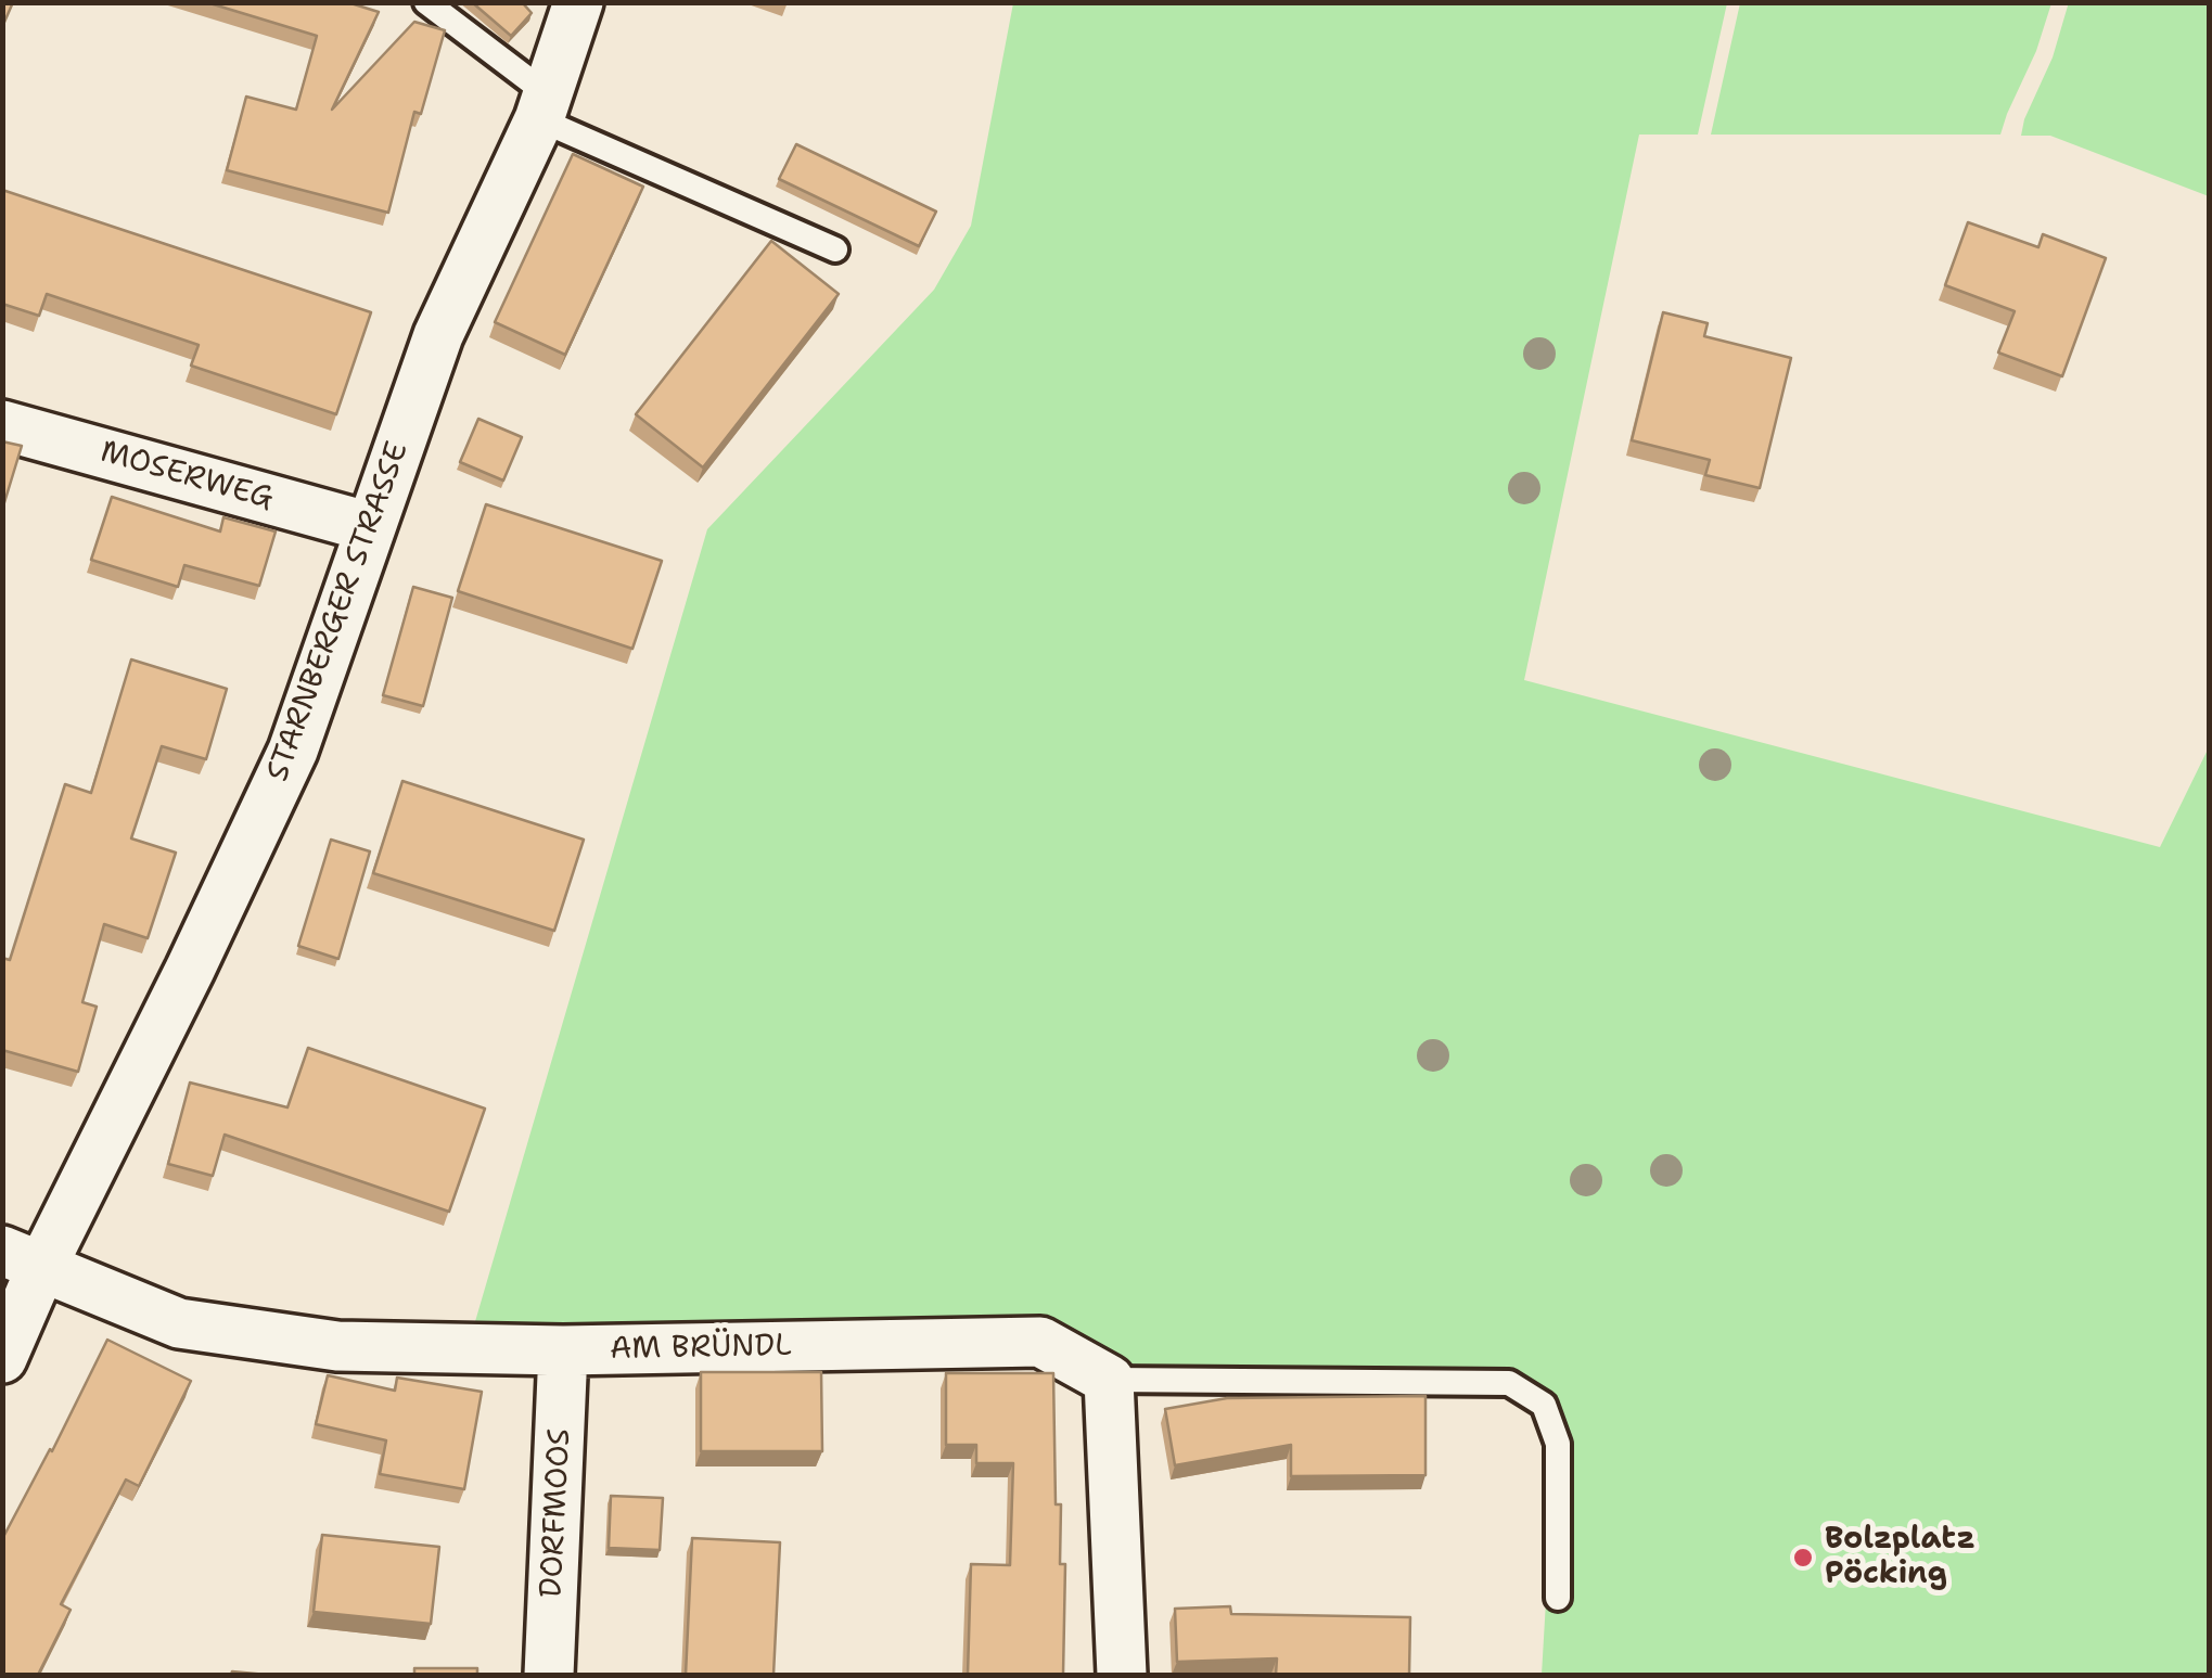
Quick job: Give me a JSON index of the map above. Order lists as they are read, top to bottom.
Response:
{
  "streets": {
    "street": [
      "MOSERWEG",
      "STARNBERGER STRASSE",
      "AM BRÜNDL",
      "DORFMOOS"
    ]
  },
  "crossings": [
    ["MOSERWEG", "STARNBERGER STRASSE"],
    ["STARNBERGER STRASSE", "AM BRÜNDL"],
    ["AM BRÜNDL", "DORFMOOS"]
  ],
  "places": ["Bolzplatz Pöcking"]
}
